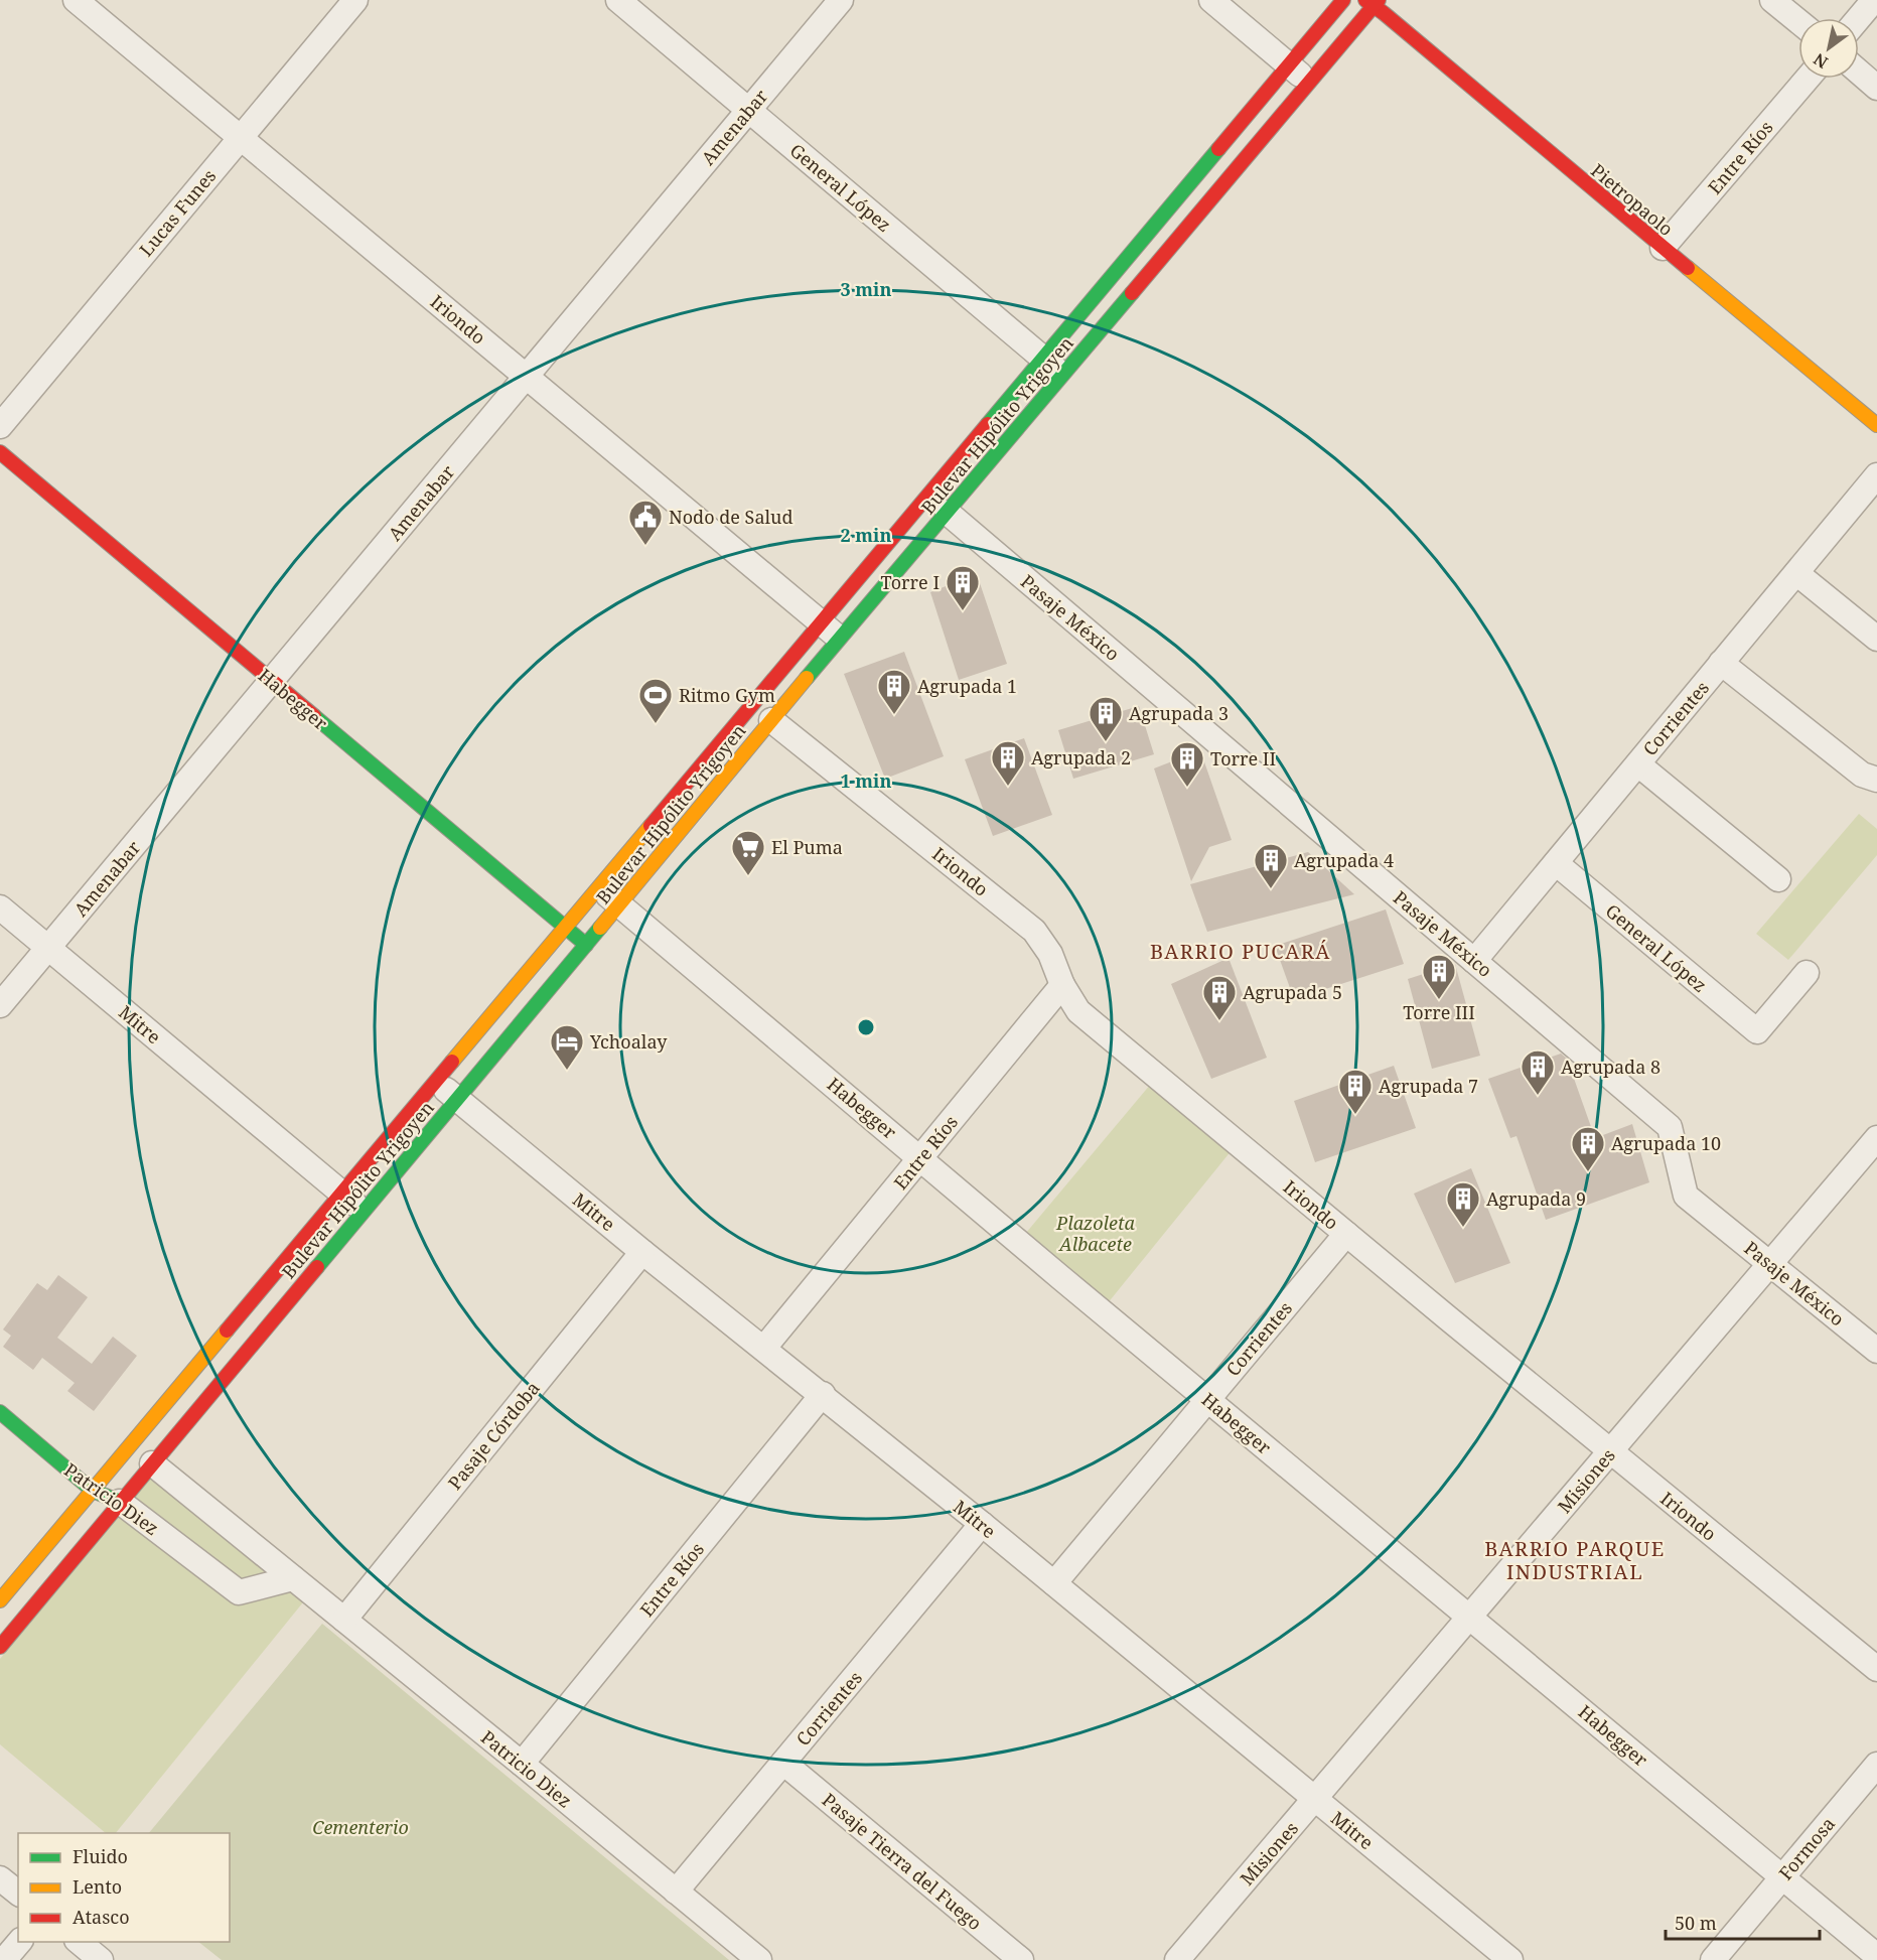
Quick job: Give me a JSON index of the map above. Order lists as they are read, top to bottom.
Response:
{
  "streets": {
    "main road": [
      "Pietropaolo",
      "Bulevar Hipólito Yrigoyen",
      "Habegger",
      "Patricio Diez"
    ],
    "street": [
      "Amenabar",
      "Entre Ríos",
      "General López",
      "Lucas Funes",
      "Iriondo",
      "Pasaje México",
      "Corrientes",
      "Mitre",
      "Pasaje Córdoba",
      "Misiones",
      "Formosa",
      "Pasaje Tierra del Fuego"
    ]
  },
  "crossings": [
    ["Amenabar", "General López"],
    ["Amenabar", "Iriondo"],
    ["Amenabar", "Habegger"],
    ["Amenabar", "Mitre"],
    ["Entre Ríos", "Pietropaolo"],
    ["Entre Ríos", "Iriondo"],
    ["Entre Ríos", "Habegger"],
    ["Entre Ríos", "Mitre"],
    ["Entre Ríos", "Patricio Diez"],
    ["General López", "Bulevar Hipólito Yrigoyen"],
    ["General López", "Corrientes"],
    ["Pietropaolo", "Bulevar Hipólito Yrigoyen"],
    ["Lucas Funes", "Iriondo"],
    ["Iriondo", "Bulevar Hipólito Yrigoyen"],
    ["Iriondo", "Corrientes"],
    ["Iriondo", "Misiones"],
    ["Bulevar Hipólito Yrigoyen", "Pasaje México"],
    ["Bulevar Hipólito Yrigoyen", "Habegger"],
    ["Bulevar Hipólito Yrigoyen", "Mitre"],
    ["Bulevar Hipólito Yrigoyen", "Patricio Diez"],
    ["Pasaje México", "Corrientes"],
    ["Pasaje México", "Misiones"],
    ["Habegger", "Corrientes"],
    ["Habegger", "Misiones"],
    ["Habegger", "Formosa"],
    ["Corrientes", "Mitre"],
    ["Corrientes", "Patricio Diez"],
    ["Corrientes", "Pasaje Tierra del Fuego"],
    ["Mitre", "Pasaje Córdoba"],
    ["Mitre", "Misiones"],
    ["Pasaje Córdoba", "Patricio Diez"]
  ],
  "districts": ["BARRIO PUCARÁ", "BARRIO PARQUE INDUSTRIAL"],
  "parks": ["Plazoleta Albacete", "Cementerio"],
  "places": {
    "public building": ["Nodo de Salud"],
    "building": [
      "Torre I",
      "Agrupada 1",
      "Agrupada 3",
      "Agrupada 2",
      "Torre II",
      "Agrupada 4",
      "Torre III",
      "Agrupada 5",
      "Agrupada 8",
      "Agrupada 7",
      "Agrupada 10",
      "Agrupada 9"
    ],
    "sports": ["Ritmo Gym"],
    "supermarket": ["El Puma"],
    "hotel": ["Ychoalay"]
  },
  "legend": ["Fluido", "Lento", "Atasco"],
  "scale_bar": "50 m",
  "north": "bottom left",
  "rings": ["3 min", "2 min", "1 min"]
}
